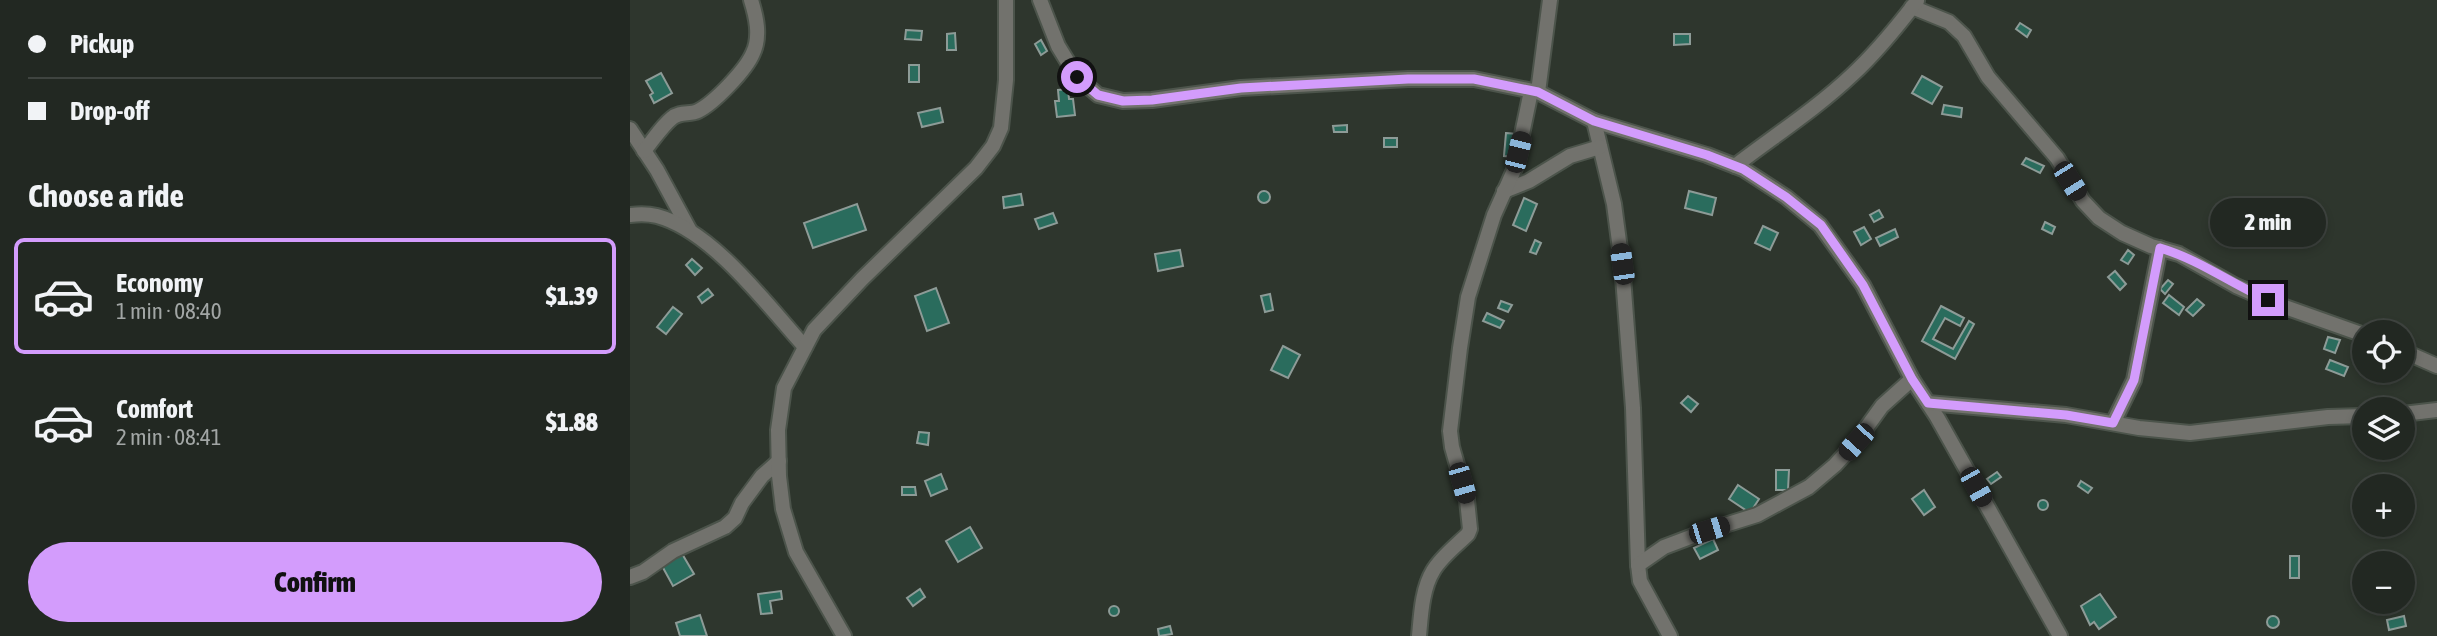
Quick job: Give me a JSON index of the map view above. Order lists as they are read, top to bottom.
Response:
{
  "page": {
    "banner": ["Pickup", "Drop-off"],
    "heading": "Choose a ride",
    "bubble": "2 min",
    "list": [
      {
        "name": "Economy",
        "note": "1 min · 08:40",
        "value": "$1.39"
      },
      {
        "name": "Comfort",
        "note": "2 min · 08:41",
        "value": "$1.88"
      }
    ],
    "map_buttons": ["+", "−"],
    "buttons": "Confirm"
  }
}
